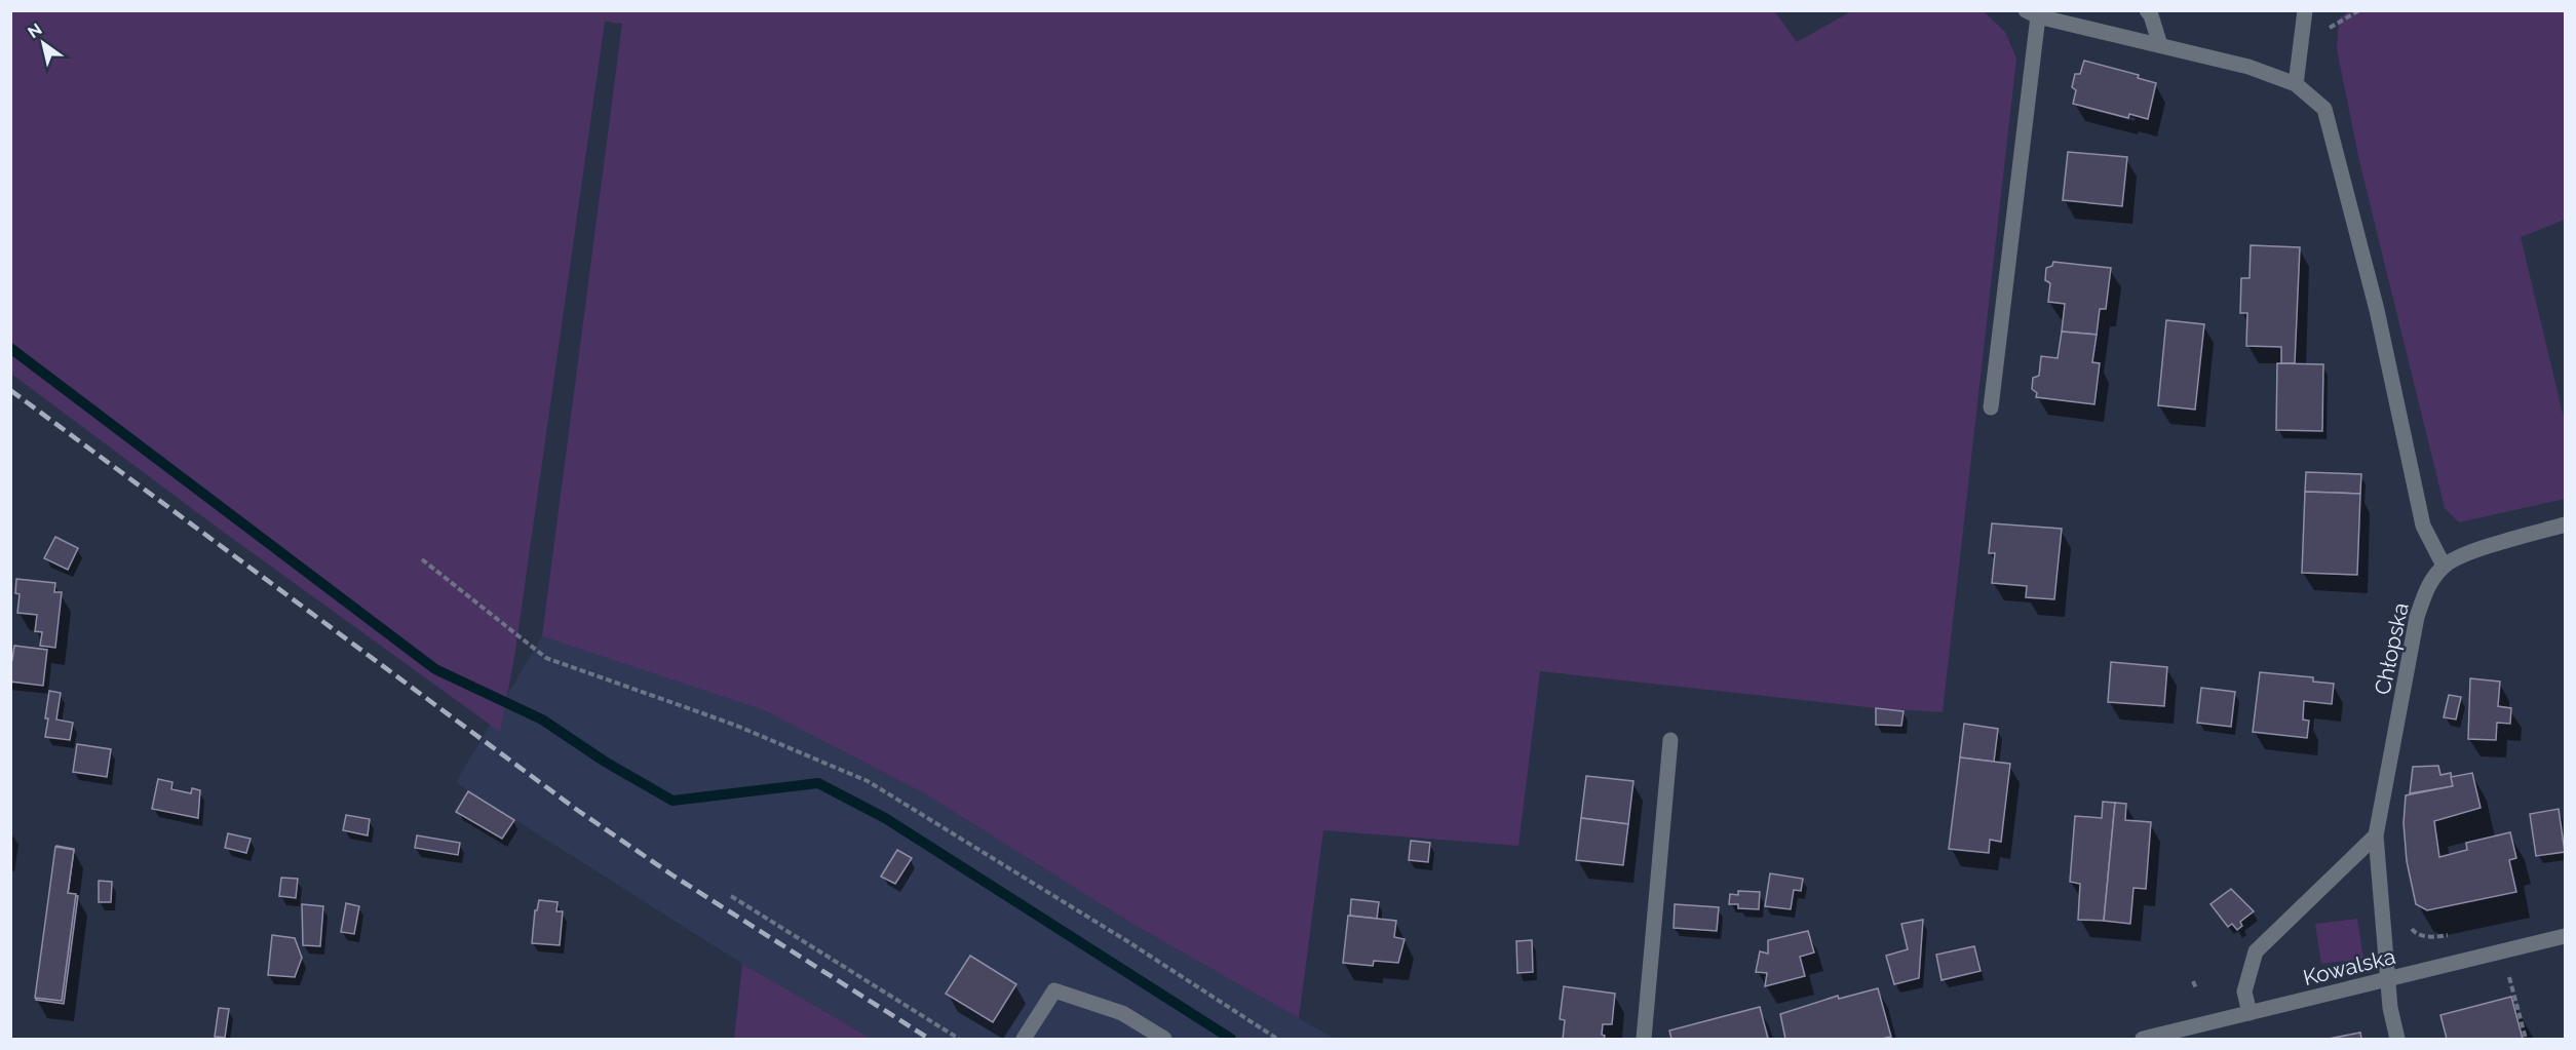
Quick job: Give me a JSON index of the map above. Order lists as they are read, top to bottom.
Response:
{
  "streets": {
    "street": ["Chłopska", "Kowalska"]
  },
  "crossings": [
    ["Chłopska", "Kowalska"]
  ],
  "north": "top left"
}
